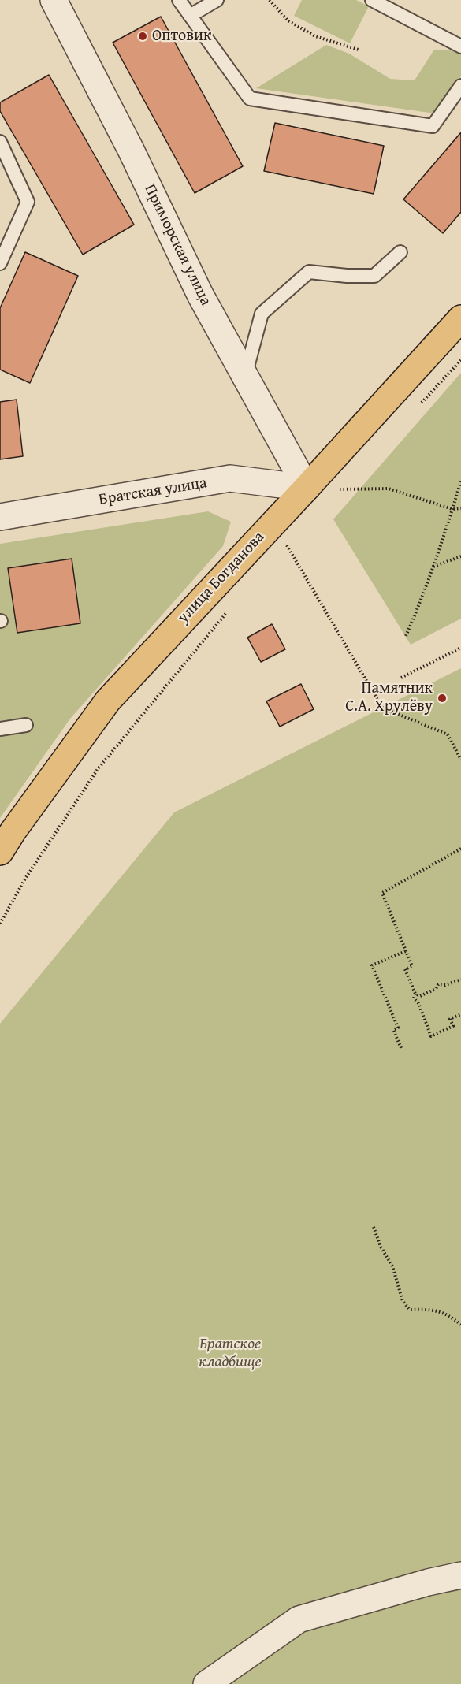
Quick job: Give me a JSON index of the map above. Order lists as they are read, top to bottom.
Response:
{
  "streets": {
    "main road": ["улица Богданова"],
    "street": ["Приморская улица", "Братская улица"]
  },
  "crossings": [
    ["Приморская улица", "Братская улица"],
    ["Приморская улица", "улица Богданова"],
    ["Братская улица", "улица Богданова"]
  ],
  "parks": ["Братское кладбище"],
  "places": ["Оптовик", "Памятник С.А. Хрулёву"]
}
